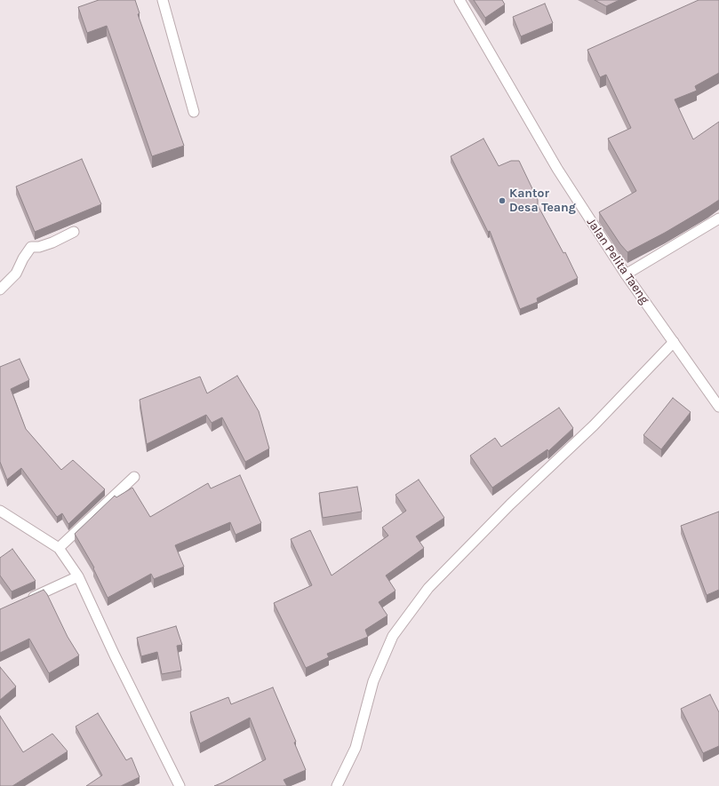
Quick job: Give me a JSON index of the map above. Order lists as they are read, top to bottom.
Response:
{
  "streets": {
    "street": ["Jalan Pelita Taeng"]
  },
  "places": ["Kantor Desa Teang"]
}
